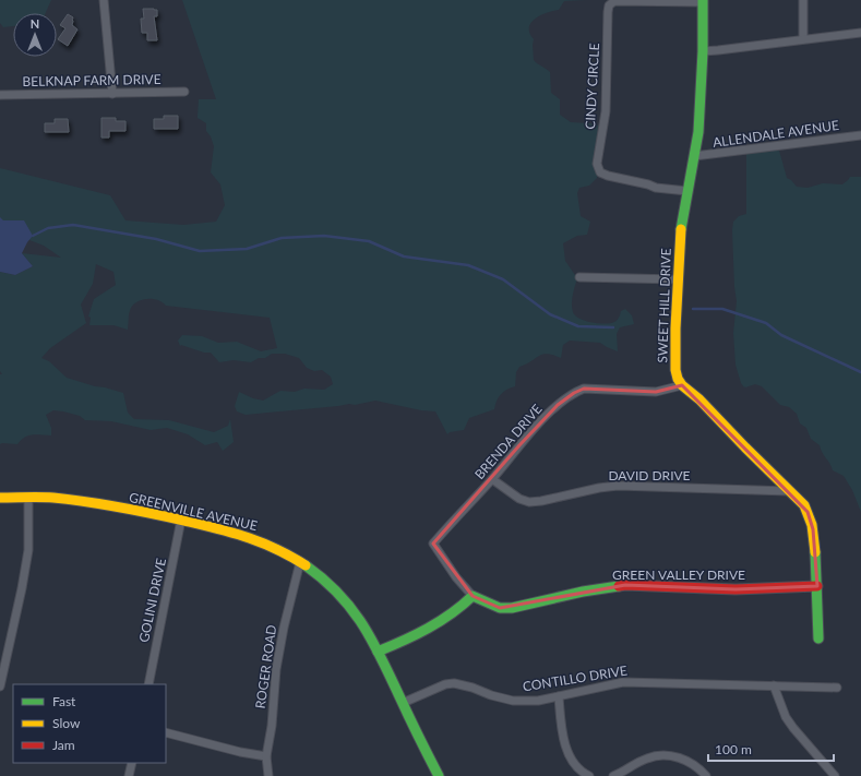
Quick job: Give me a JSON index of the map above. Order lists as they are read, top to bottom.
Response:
{
  "streets": {
    "street": [
      "BELKNAP FARM DRIVE",
      "CINDY CIRCLE",
      "ALLENDALE AVENUE",
      "SWEET HILL DRIVE",
      "BRENDA DRIVE",
      "DAVID DRIVE",
      "GREENVILLE AVENUE",
      "GREEN VALLEY DRIVE",
      "GOLINI DRIVE",
      "ROGER ROAD",
      "CONTILLO DRIVE"
    ]
  },
  "crossings": [
    ["CINDY CIRCLE", "SWEET HILL DRIVE"],
    ["ALLENDALE AVENUE", "SWEET HILL DRIVE"],
    ["SWEET HILL DRIVE", "BRENDA DRIVE"],
    ["BRENDA DRIVE", "DAVID DRIVE"],
    ["BRENDA DRIVE", "GREEN VALLEY DRIVE"],
    ["GREENVILLE AVENUE", "GOLINI DRIVE"],
    ["GREENVILLE AVENUE", "ROGER ROAD"],
    ["GREENVILLE AVENUE", "CONTILLO DRIVE"]
  ],
  "legend": ["Fast", "Slow", "Jam"],
  "scale_bar": "100 m",
  "north": "top"
}
